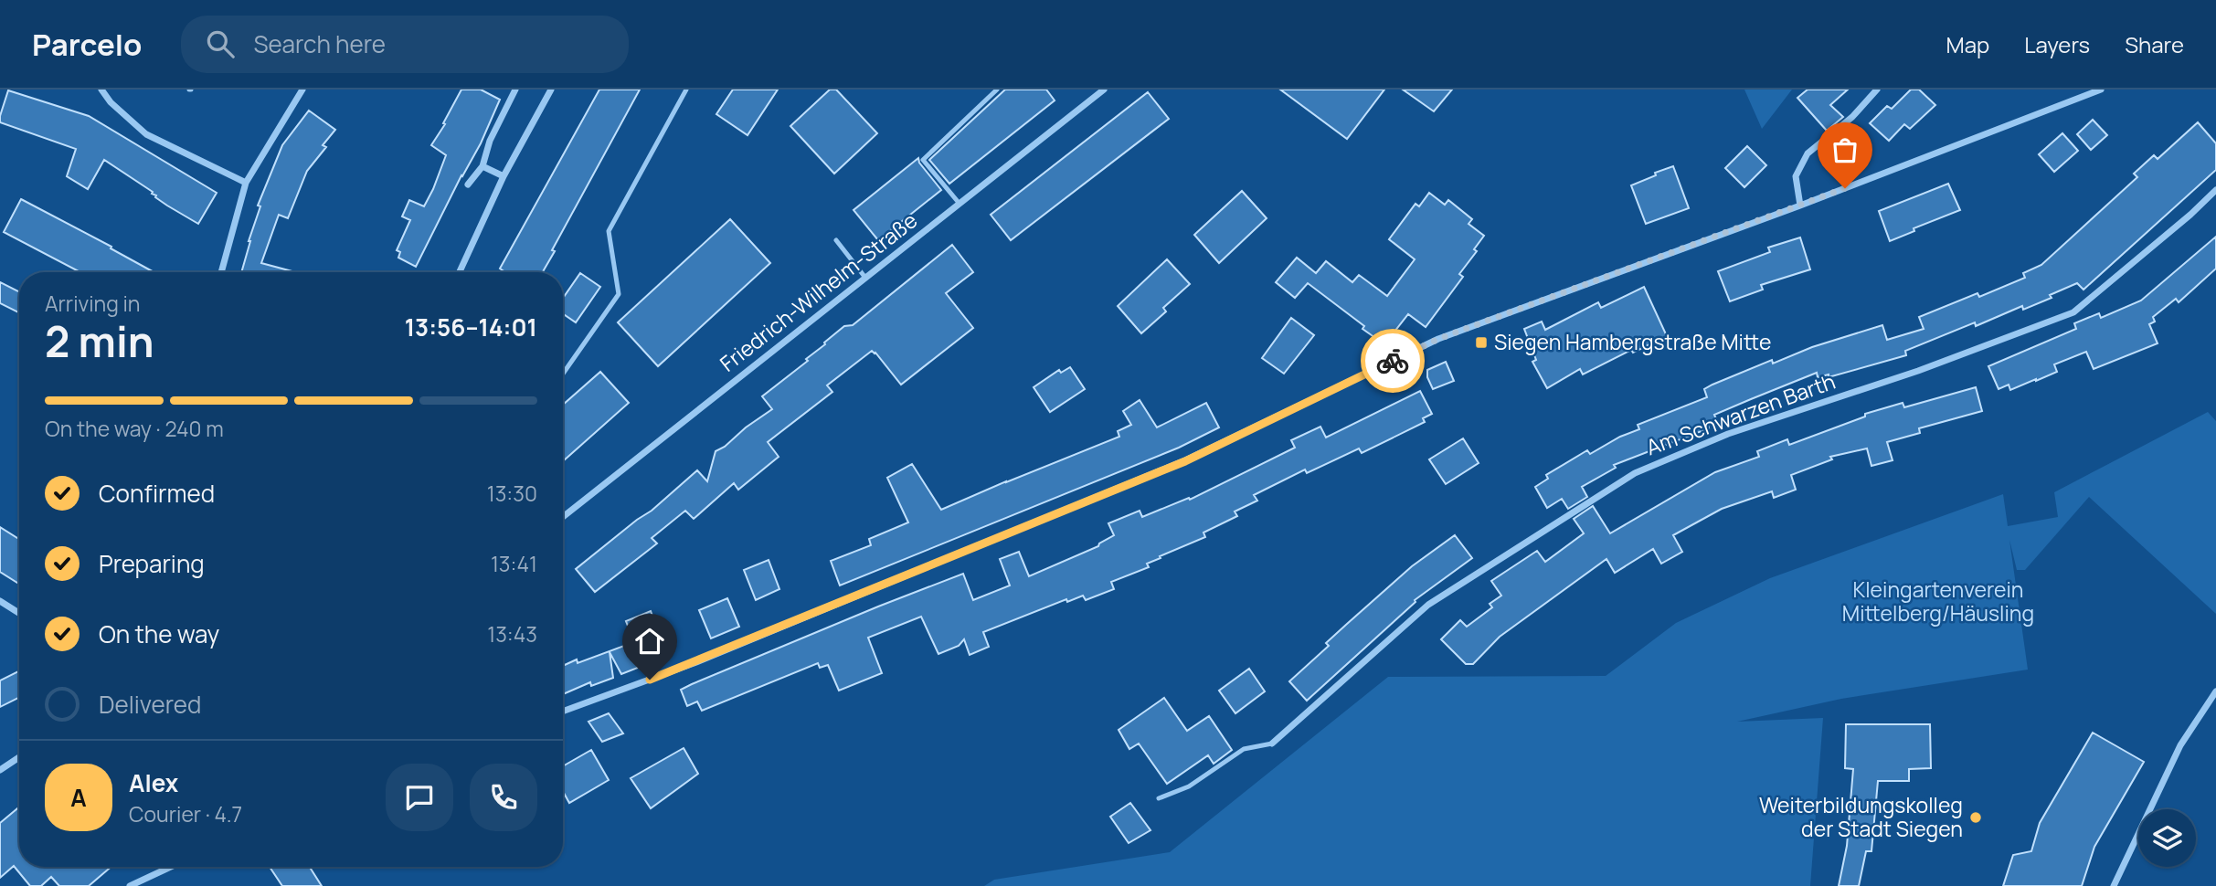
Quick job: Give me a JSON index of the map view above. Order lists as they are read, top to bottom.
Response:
{
  "streets": {
    "street": ["Friedrich-Wilhelm-Straße", "Am Schwarzen Barth"]
  },
  "parks": ["Kleingartenverein Mittelberg/Häusling"],
  "places": {
    "transit": ["Siegen Hambergstraße Mitte"],
    "other": ["Weiterbildungskolleg der Stadt Siegen"]
  },
  "page": {
    "header": "Parcelo",
    "search": "Search here",
    "nav": ["Map", "Layers", "Share"],
    "heading": ["2 min", "Arriving in", "13:56–14:01"],
    "panel": ["Alex", "Courier · 4.7"],
    "bar": "On the way · 240 m",
    "list": [
      ["Confirmed", "13:30"],
      ["Preparing", "13:41"],
      ["On the way", "13:43"],
      "Delivered"
    ],
    "round": "A"
  }
}
